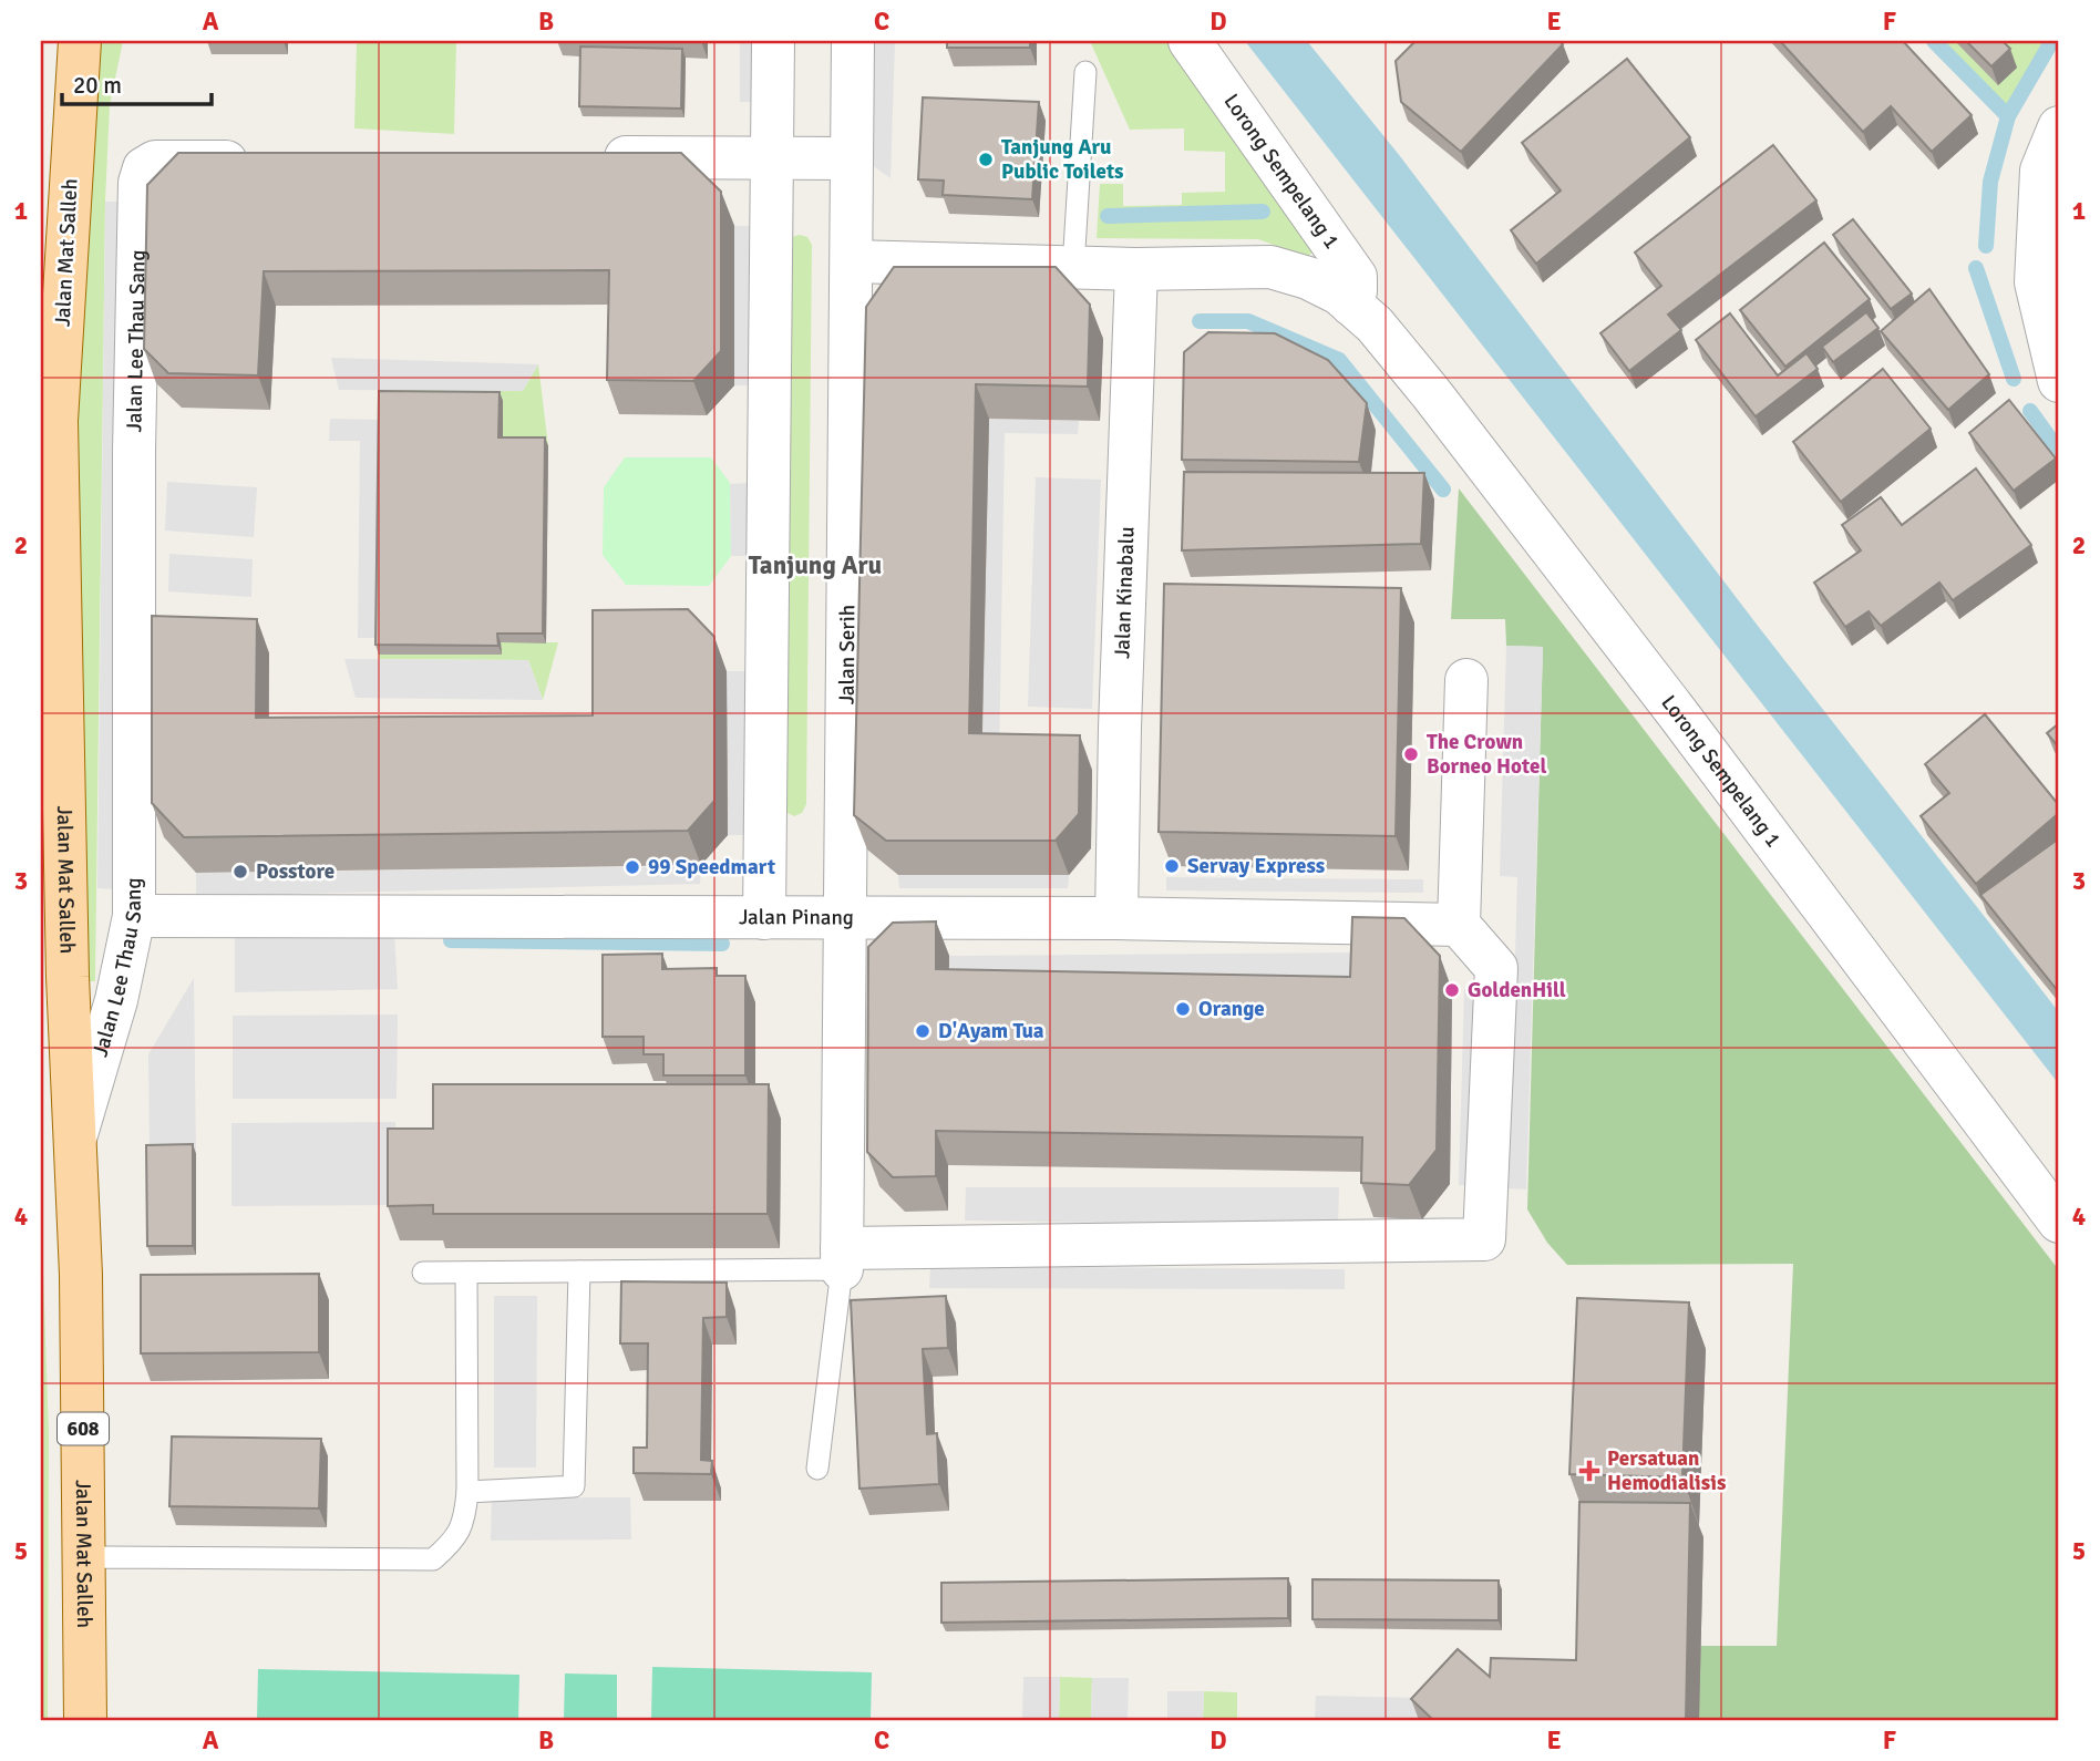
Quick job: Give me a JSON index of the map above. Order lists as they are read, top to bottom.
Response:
{
  "streets": {
    "main road": ["Jalan Mat Salleh", "608"],
    "street": [
      "Lorong Sempelang 1",
      "Jalan Lee Thau Sang",
      "Jalan Kinabalu",
      "Jalan Serih",
      "Jalan Pinang"
    ]
  },
  "crossings": [
    ["Jalan Mat Salleh", "Jalan Lee Thau Sang"],
    ["Jalan Lee Thau Sang", "Jalan Pinang"],
    ["Jalan Kinabalu", "Jalan Pinang"],
    ["Jalan Serih", "Jalan Pinang"]
  ],
  "districts": ["Tanjung Aru"],
  "places": {
    "other": [
      "Tanjung Aru Public Toilets",
      "The Crown Borneo Hotel",
      "Servay Express",
      "99 Speedmart",
      "Posstore",
      "GoldenHill",
      "Orange",
      "D'Ayam Tua"
    ],
    "health": ["Persatuan Hemodialisis"]
  },
  "scale_bar": "20 m",
  "grid": {
    "columns": [
      "A",
      "B",
      "C",
      "D",
      "E",
      "F"
    ],
    "rows": [
      "1",
      "2",
      "3",
      "4",
      "5"
    ]
  }
}
